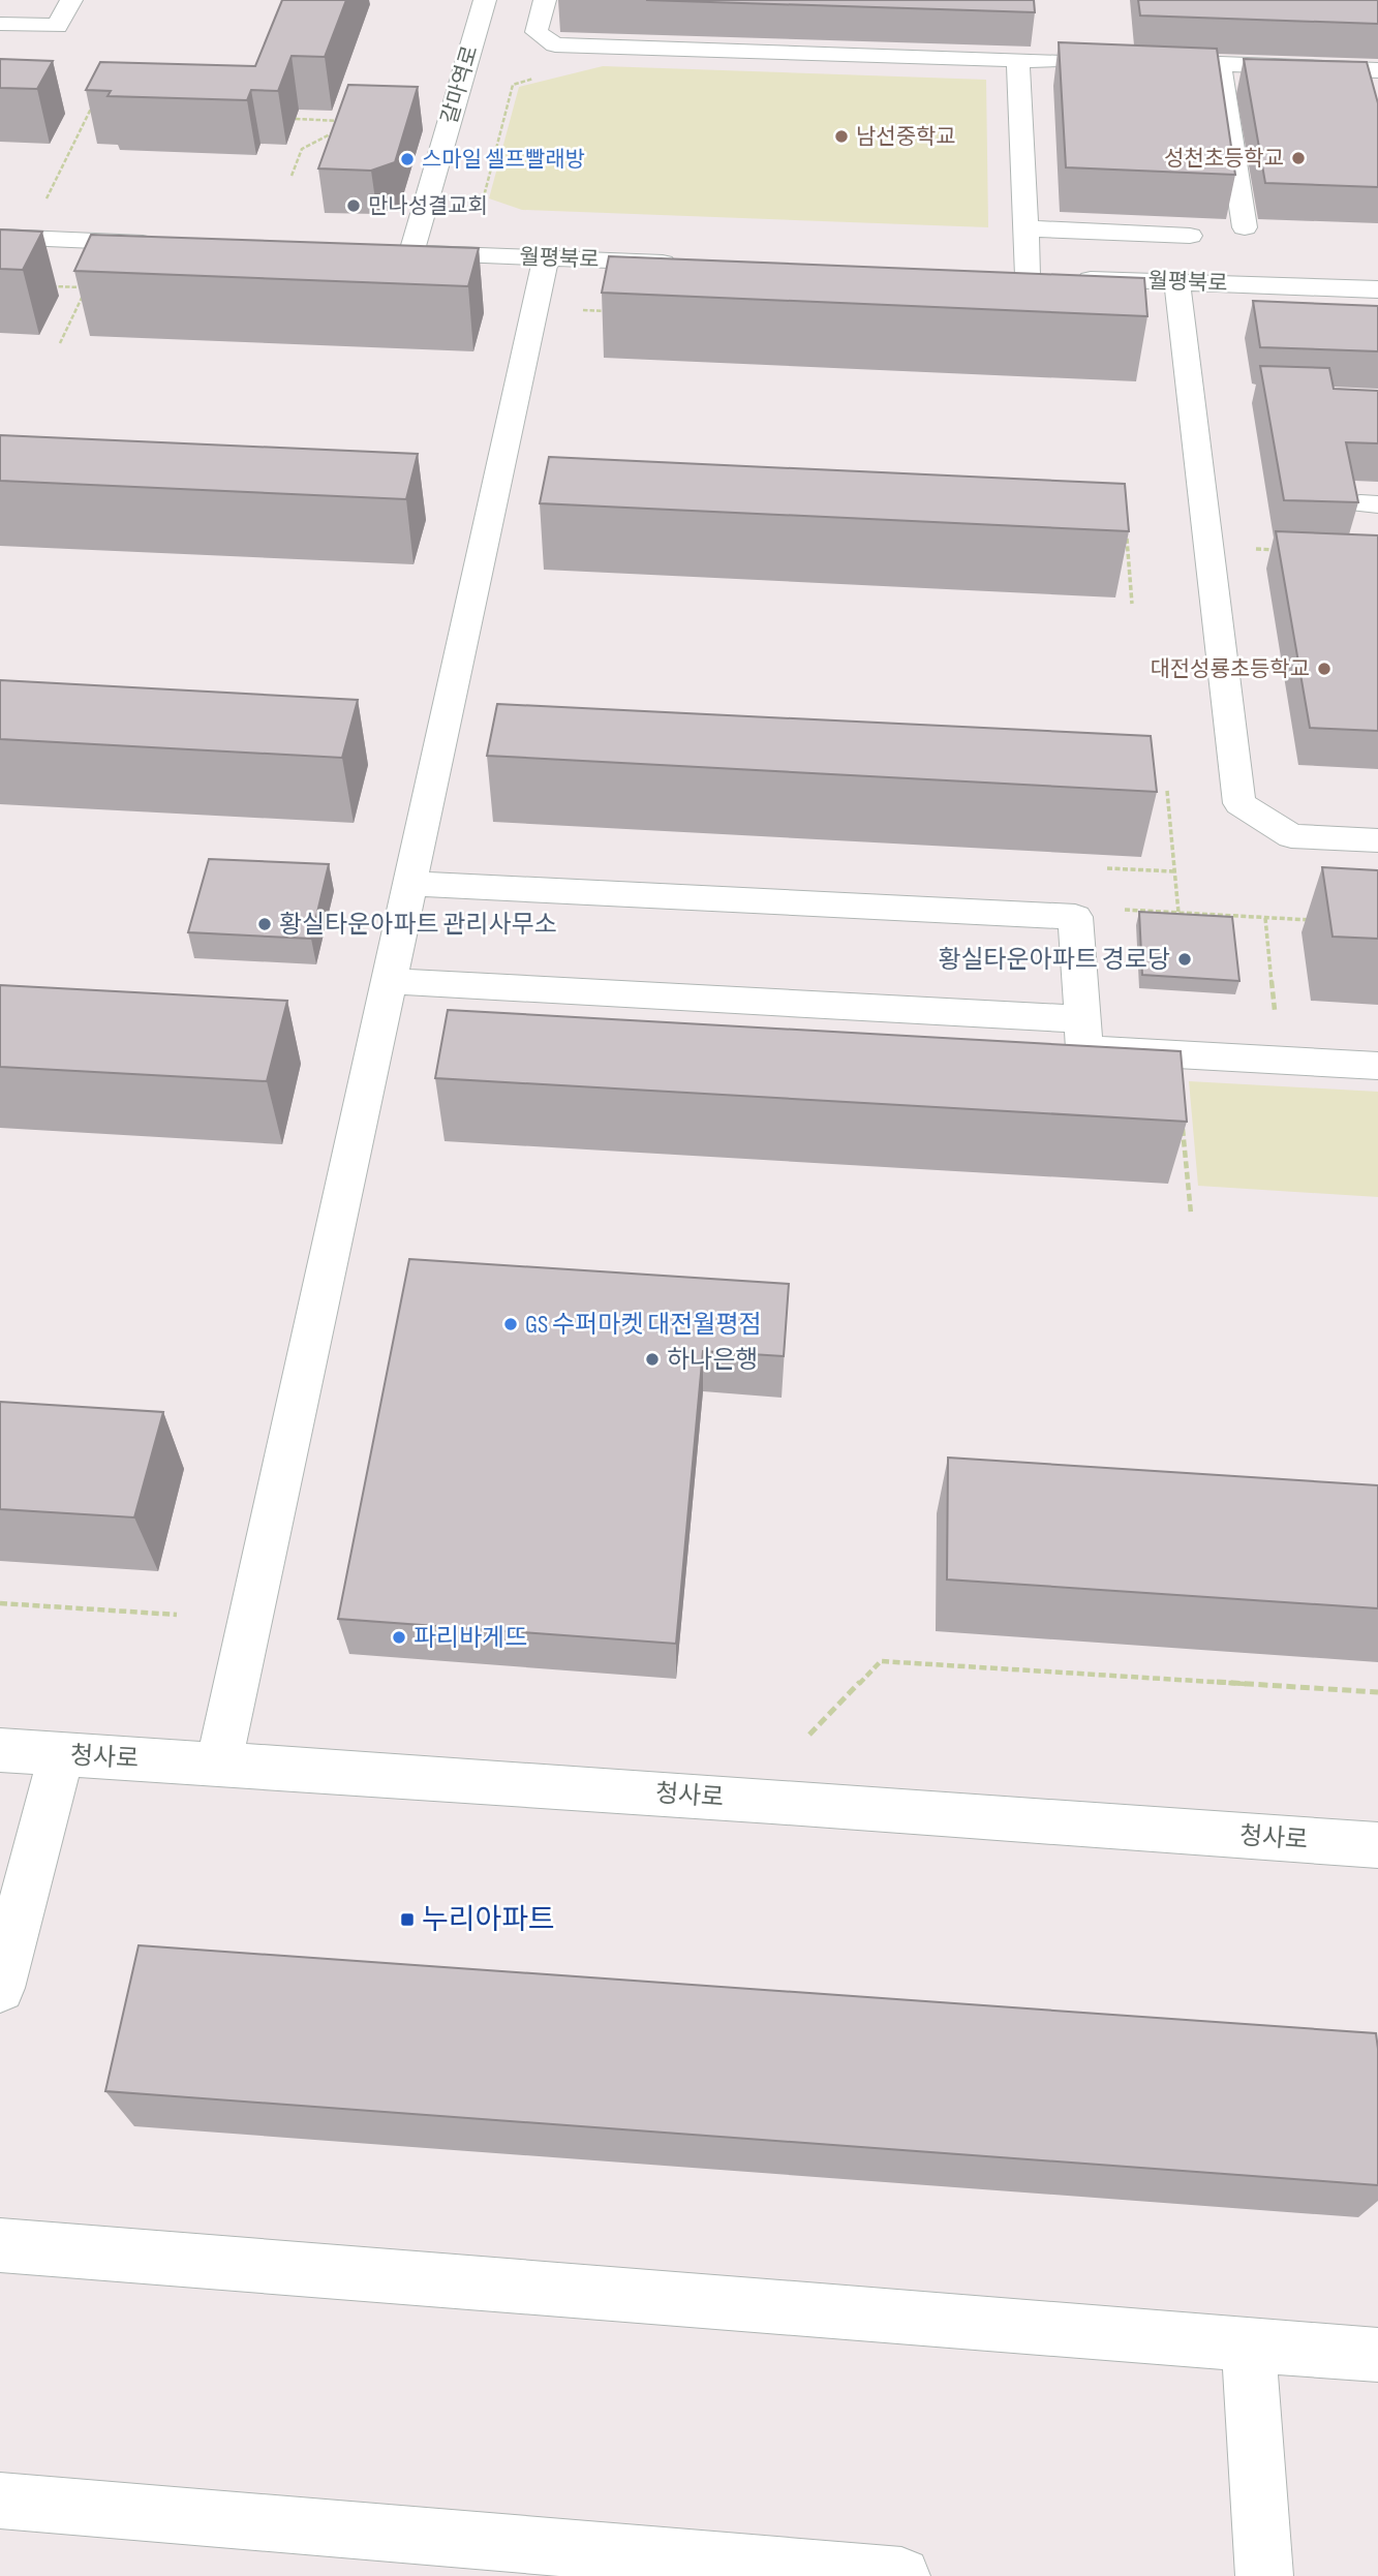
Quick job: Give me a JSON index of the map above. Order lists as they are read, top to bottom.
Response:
{
  "streets": {
    "street": ["갈마역로", "월평북로", "청사로"]
  },
  "crossings": [
    ["갈마역로", "월평북로"]
  ],
  "places": {
    "other": [
      "남선중학교",
      "성천초등학교",
      "스마일 셀프빨래방",
      "만나성결교회",
      "대전성룡초등학교",
      "황실타운아파트 관리사무소",
      "황실타운아파트 경로당",
      "GS 수퍼마켓 대전월평점",
      "하나은행",
      "파리바게뜨"
    ],
    "transit": ["누리아파트"]
  }
}
